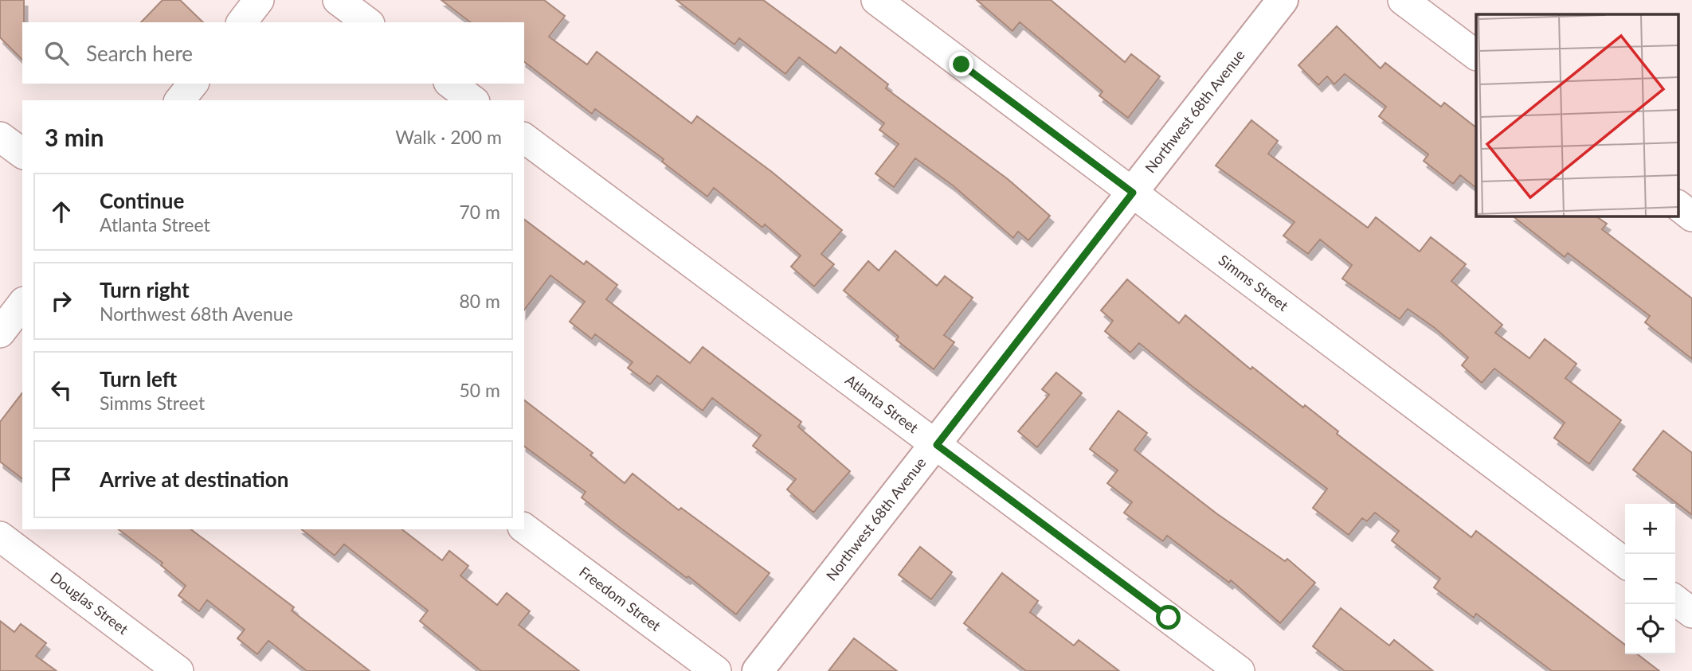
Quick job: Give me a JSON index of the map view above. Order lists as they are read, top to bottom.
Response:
{
  "streets": {
    "street": [
      "Northwest 68th Avenue",
      "Simms Street",
      "Atlanta Street",
      "Freedom Street",
      "Douglas Street"
    ]
  },
  "crossings": [
    ["Northwest 68th Avenue", "Simms Street"],
    ["Northwest 68th Avenue", "Atlanta Street"]
  ],
  "page": {
    "search": "Search here",
    "heading": ["3 min", "Walk · 200 m"],
    "list": [
      ["Continue", "Atlanta Street", "70 m"],
      ["Turn right", "Northwest 68th Avenue", "80 m"],
      ["Turn left", "Simms Street", "50 m"],
      "Arrive at destination"
    ],
    "map_buttons": ["+", "−"]
  }
}
